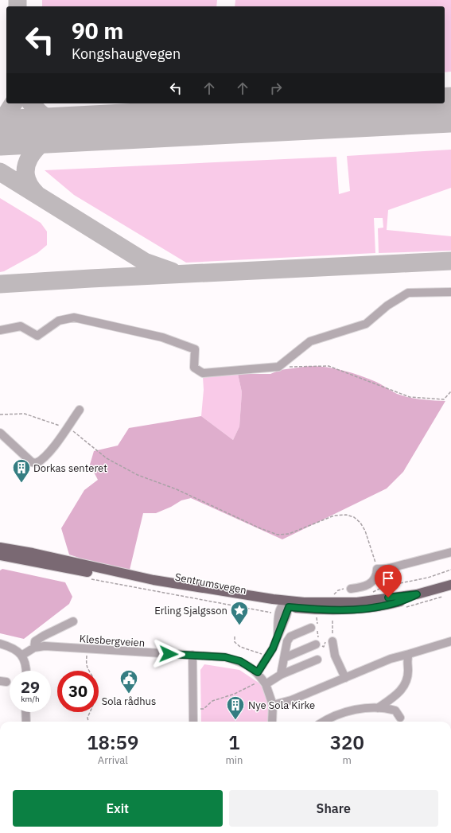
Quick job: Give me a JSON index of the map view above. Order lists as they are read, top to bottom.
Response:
{
  "streets": {
    "main road": ["Sentrumsvegen"],
    "street": ["Klesbergveien"]
  },
  "places": {
    "building": ["Dorkas senteret", "Nye Sola Kirke"],
    "place": ["Erling Sjalgsson"],
    "public building": ["Sola rådhus"]
  },
  "page": {
    "turn": ["90 m", "Kongshaugvegen"],
    "speed": "29 km/h",
    "limit": "30",
    "eta": [
      "18:59",
      "Arrival",
      "1",
      "min",
      "320",
      "m"
    ],
    "buttons": ["Exit", "Share"]
  }
}
